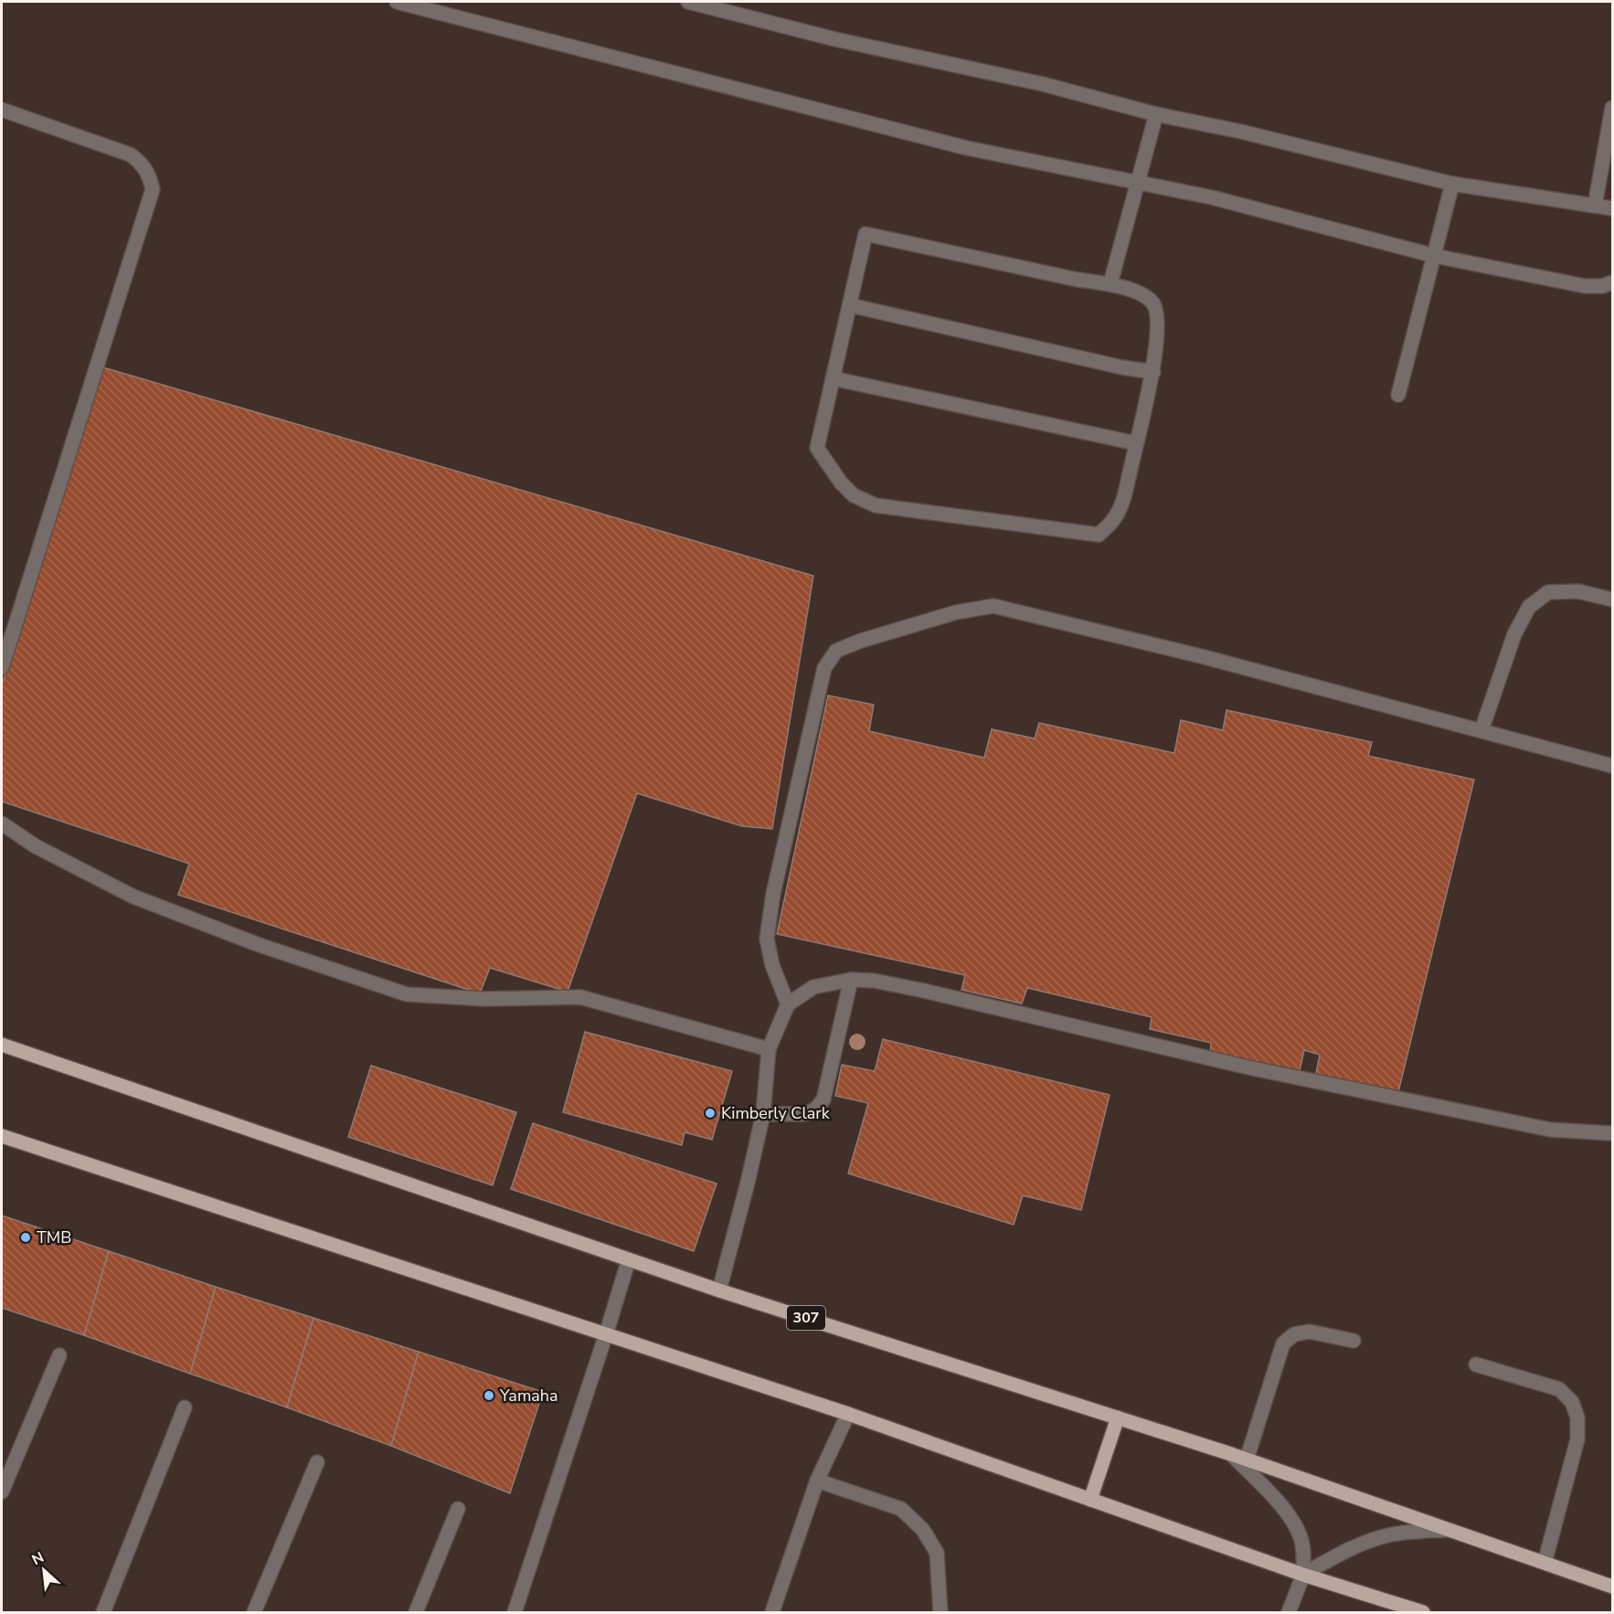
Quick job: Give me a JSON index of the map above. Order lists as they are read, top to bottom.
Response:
{
  "streets": {
    "main road": ["307"]
  },
  "places": ["Kimberly Clark", "TMB", "Yamaha"],
  "north": "top left"
}
